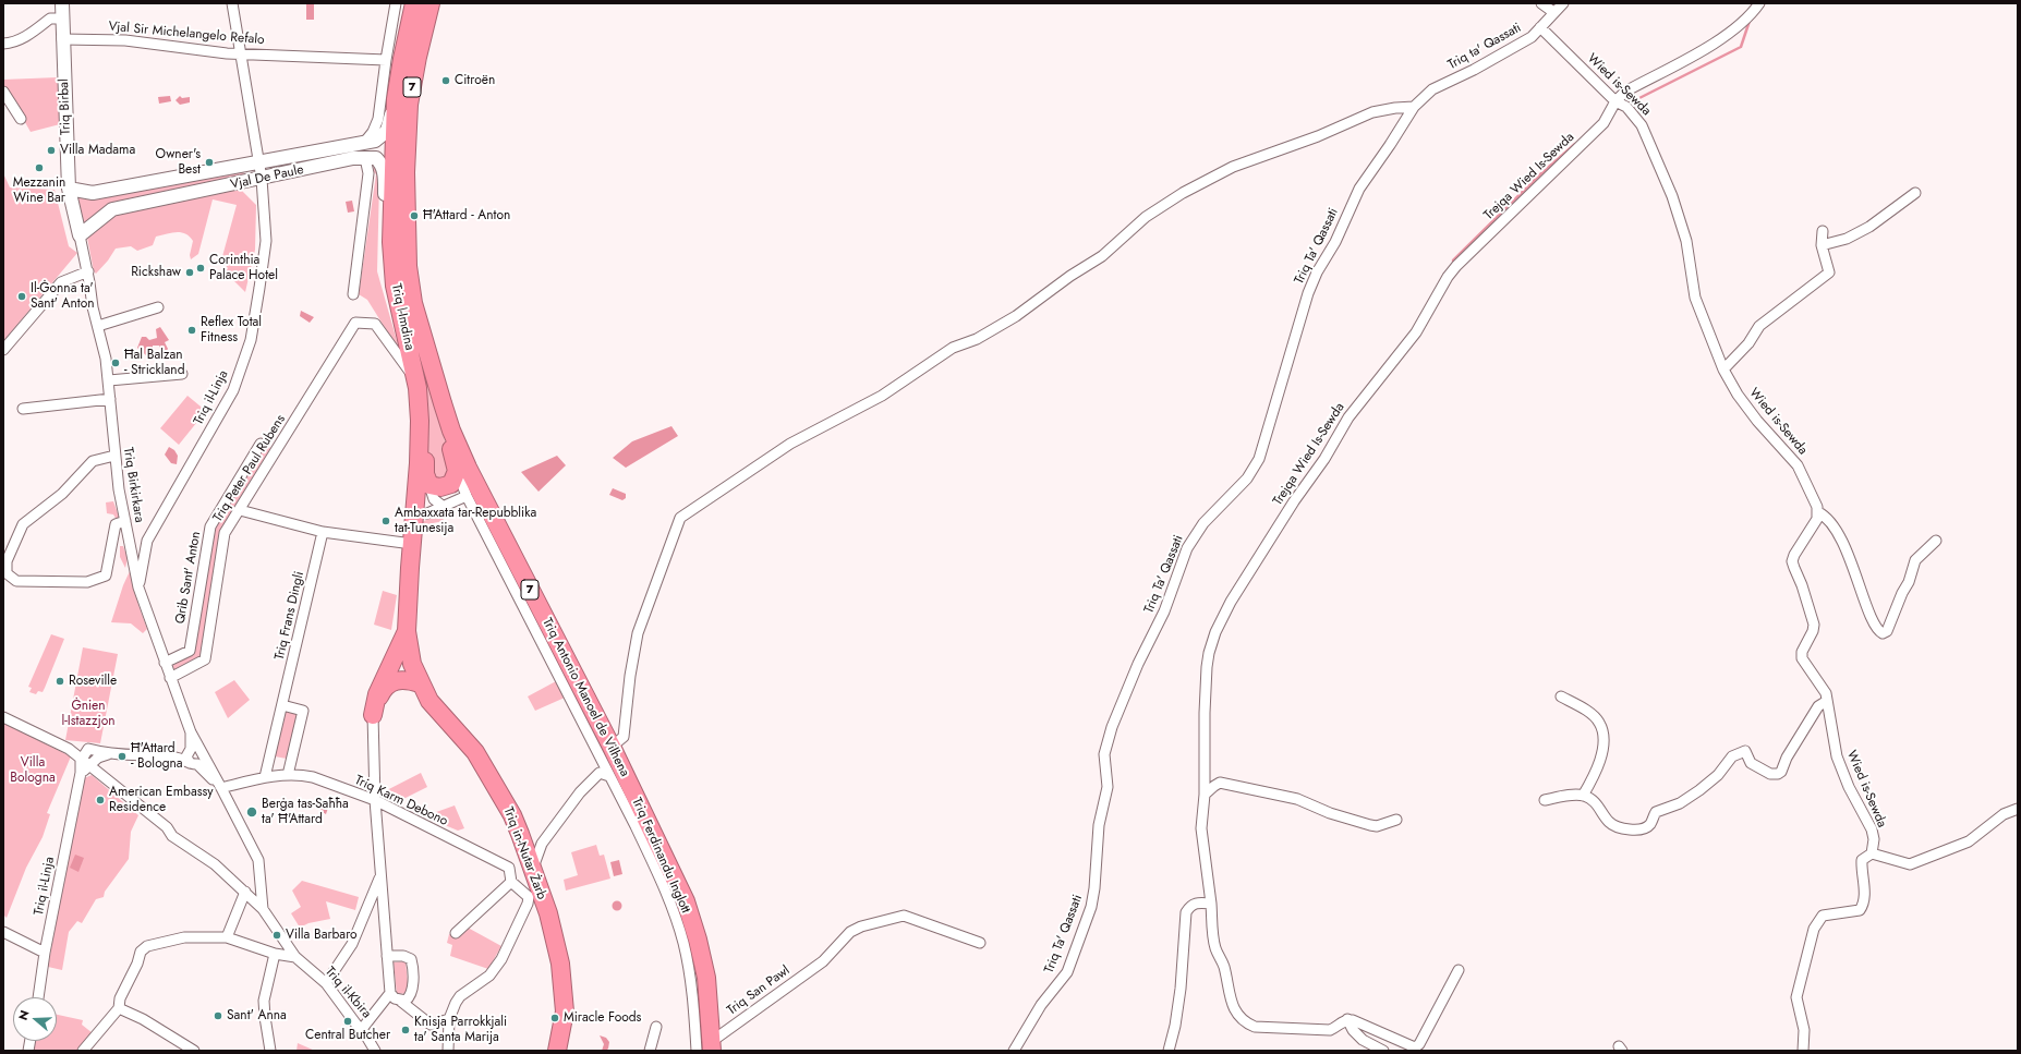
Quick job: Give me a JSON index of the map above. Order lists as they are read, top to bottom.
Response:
{
  "streets": {
    "highway": [
      "7",
      "Triq l-Imdina",
      "Triq Antonio Manoel de Vilhena",
      "Triq in-Nutar Żarb"
    ],
    "main road": ["Triq Birbal", "Vjal De Paule"],
    "street": [
      "Vjal Sir Michelangelo Refalo",
      "Triq ta' Qassati",
      "Wied is-Sewda",
      "Trejqa Wied Is-Sewda",
      "Triq Ta' Qassati",
      "Triq il-Linja",
      "Triq Peter Paul Rubens",
      "Triq Birkirkara",
      "Qrib Sant' Anton",
      "Triq Frans Dingli",
      "Triq Karm Debono",
      "Triq Ferdinandu Inglott",
      "Triq San Pawl",
      "Triq il-Kbira"
    ]
  },
  "crossings": [
    ["Vjal Sir Michelangelo Refalo", "Triq Birbal"],
    ["Vjal Sir Michelangelo Refalo", "Triq il-Linja"],
    ["Triq ta' Qassati", "Wied is-Sewda"],
    ["Triq ta' Qassati", "Triq Ta' Qassati"],
    ["Wied is-Sewda", "Trejqa Wied Is-Sewda"],
    ["Triq Birbal", "Vjal De Paule"],
    ["Triq Birbal", "Triq Birkirkara"],
    ["Vjal De Paule", "Triq l-Imdina"],
    ["Vjal De Paule", "Triq il-Linja"],
    ["Vjal De Paule", "Triq Birkirkara"],
    ["Triq l-Imdina", "Triq Peter Paul Rubens"],
    ["Triq l-Imdina", "Triq in-Nutar Żarb"],
    ["Triq il-Linja", "Triq Birkirkara"],
    ["Triq il-Linja", "Triq il-Kbira"],
    ["Triq Peter Paul Rubens", "Triq Birkirkara"],
    ["Triq Birkirkara", "Qrib Sant' Anton"],
    ["Triq Birkirkara", "Triq Karm Debono"],
    ["Triq Birkirkara", "Triq il-Kbira"],
    ["Triq Frans Dingli", "Triq Karm Debono"],
    ["Triq Antonio Manoel de Vilhena", "Triq Ferdinandu Inglott"],
    ["Triq Antonio Manoel de Vilhena", "Triq San Pawl"],
    ["Triq Ferdinandu Inglott", "Triq San Pawl"]
  ],
  "parks": ["Ġnien l-Istazzjon", "Villa Bologna"],
  "places": [
    "Citroën",
    "Villa Madama",
    "Owner's Best",
    "Mezzanin Wine Bar",
    "Ħ'Attard - Anton",
    "Corinthia Palace Hotel",
    "Rickshaw",
    "Il-Ġonna ta' Sant' Anton",
    "Reflex Total Fitness",
    "Ħal Balzan - Strickland",
    "Ambaxxata tar-Repubblika tat-Tunesija",
    "Roseville",
    "Ħ'Attard - Bologna",
    "American Embassy Residence",
    "Berġa tas-Saħħa ta' Ħ'Attard",
    "Villa Barbaro",
    "Sant' Anna",
    "Miracle Foods",
    "Central Butcher",
    "Knisja Parrokkjali ta' Santa Marija"
  ],
  "north": "left"
}
